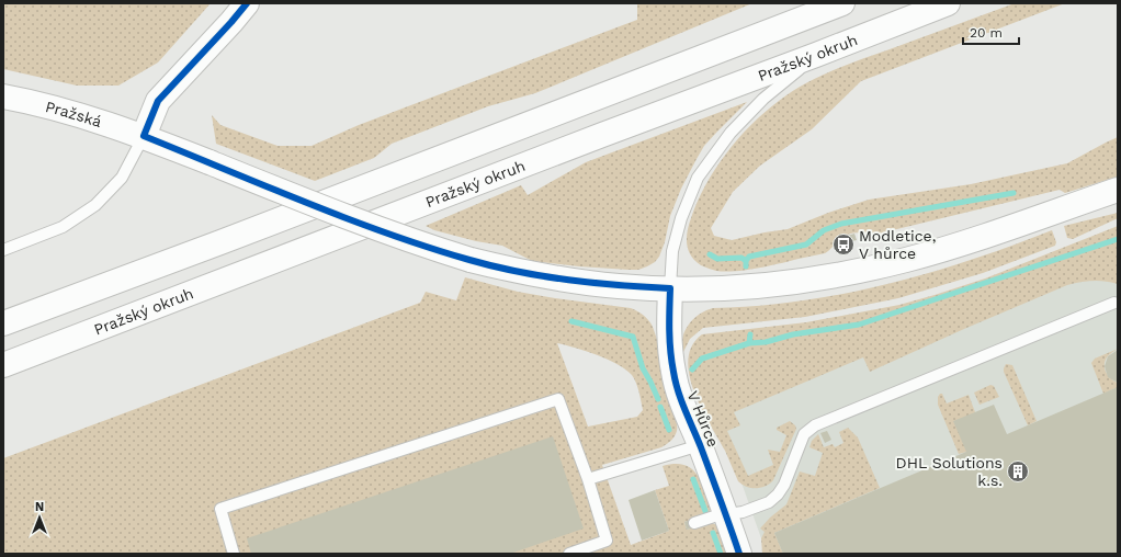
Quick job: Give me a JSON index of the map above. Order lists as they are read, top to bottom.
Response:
{
  "streets": {
    "main road": ["Pražský okruh", "Pražská", "V Hůrce"]
  },
  "crossings": [
    ["Pražská", "V Hůrce"]
  ],
  "places": {
    "bus stop": ["Modletice, V hůrce"],
    "building": ["DHL Solutions k.s."]
  },
  "scale_bar": "20 m",
  "north": "top"
}
